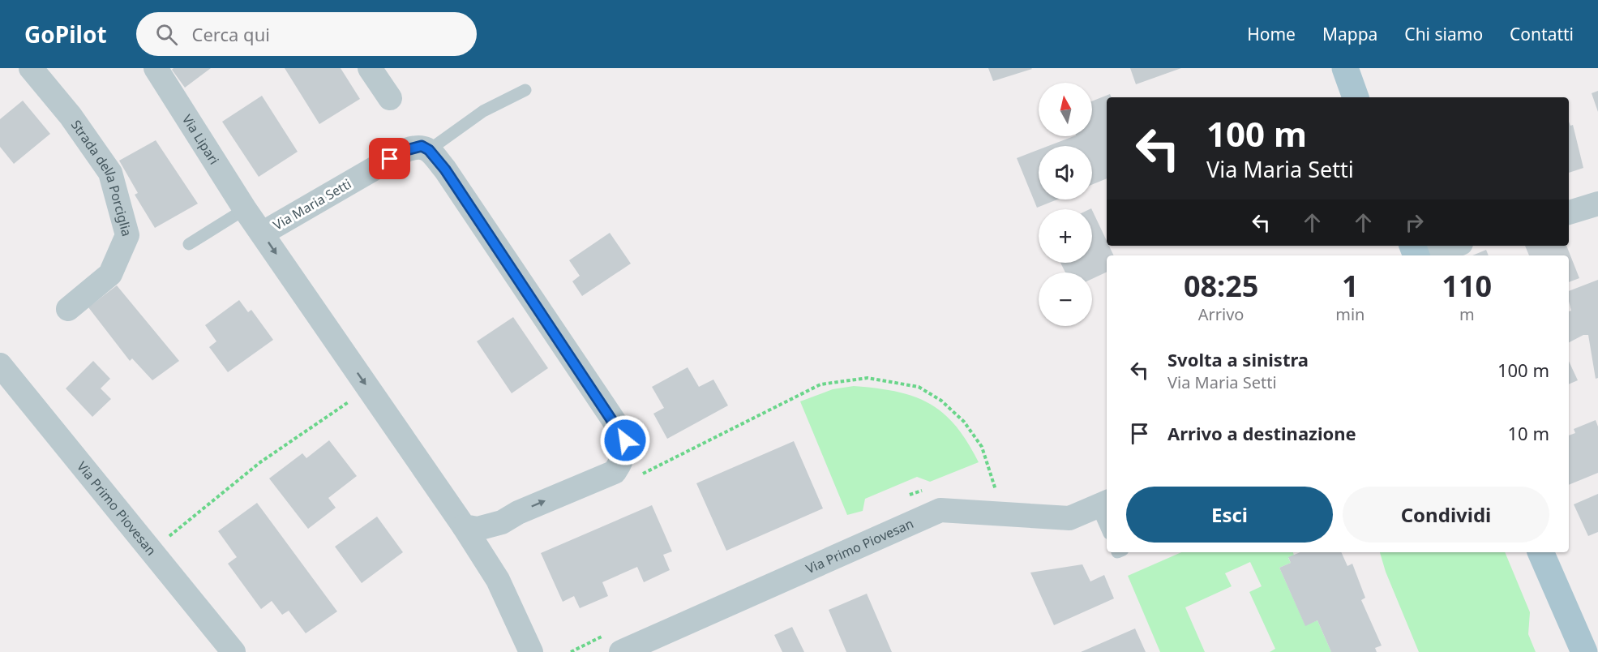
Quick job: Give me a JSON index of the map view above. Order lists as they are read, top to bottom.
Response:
{
  "streets": {
    "street": [
      "Via Lipari",
      "Strada della Porciglia",
      "Via Maria Setti",
      "Via Primo Piovesan"
    ]
  },
  "crossings": [
    ["Via Lipari", "Via Maria Setti"]
  ],
  "north": "top",
  "page": {
    "header": "GoPilot",
    "search": "Cerca qui",
    "nav": [
      "Home",
      "Mappa",
      "Chi siamo",
      "Contatti"
    ],
    "map_buttons": ["+", "−"],
    "turn": ["100 m", "Via Maria Setti"],
    "eta": [
      "08:25",
      "Arrivo",
      "1",
      "min",
      "110",
      "m"
    ],
    "list": [
      {
        "name": "Svolta a sinistra",
        "note": "Via Maria Setti",
        "value": "100 m"
      },
      {
        "name": "Arrivo a destinazione",
        "value": "10 m"
      }
    ],
    "buttons": ["Esci", "Condividi"]
  }
}
